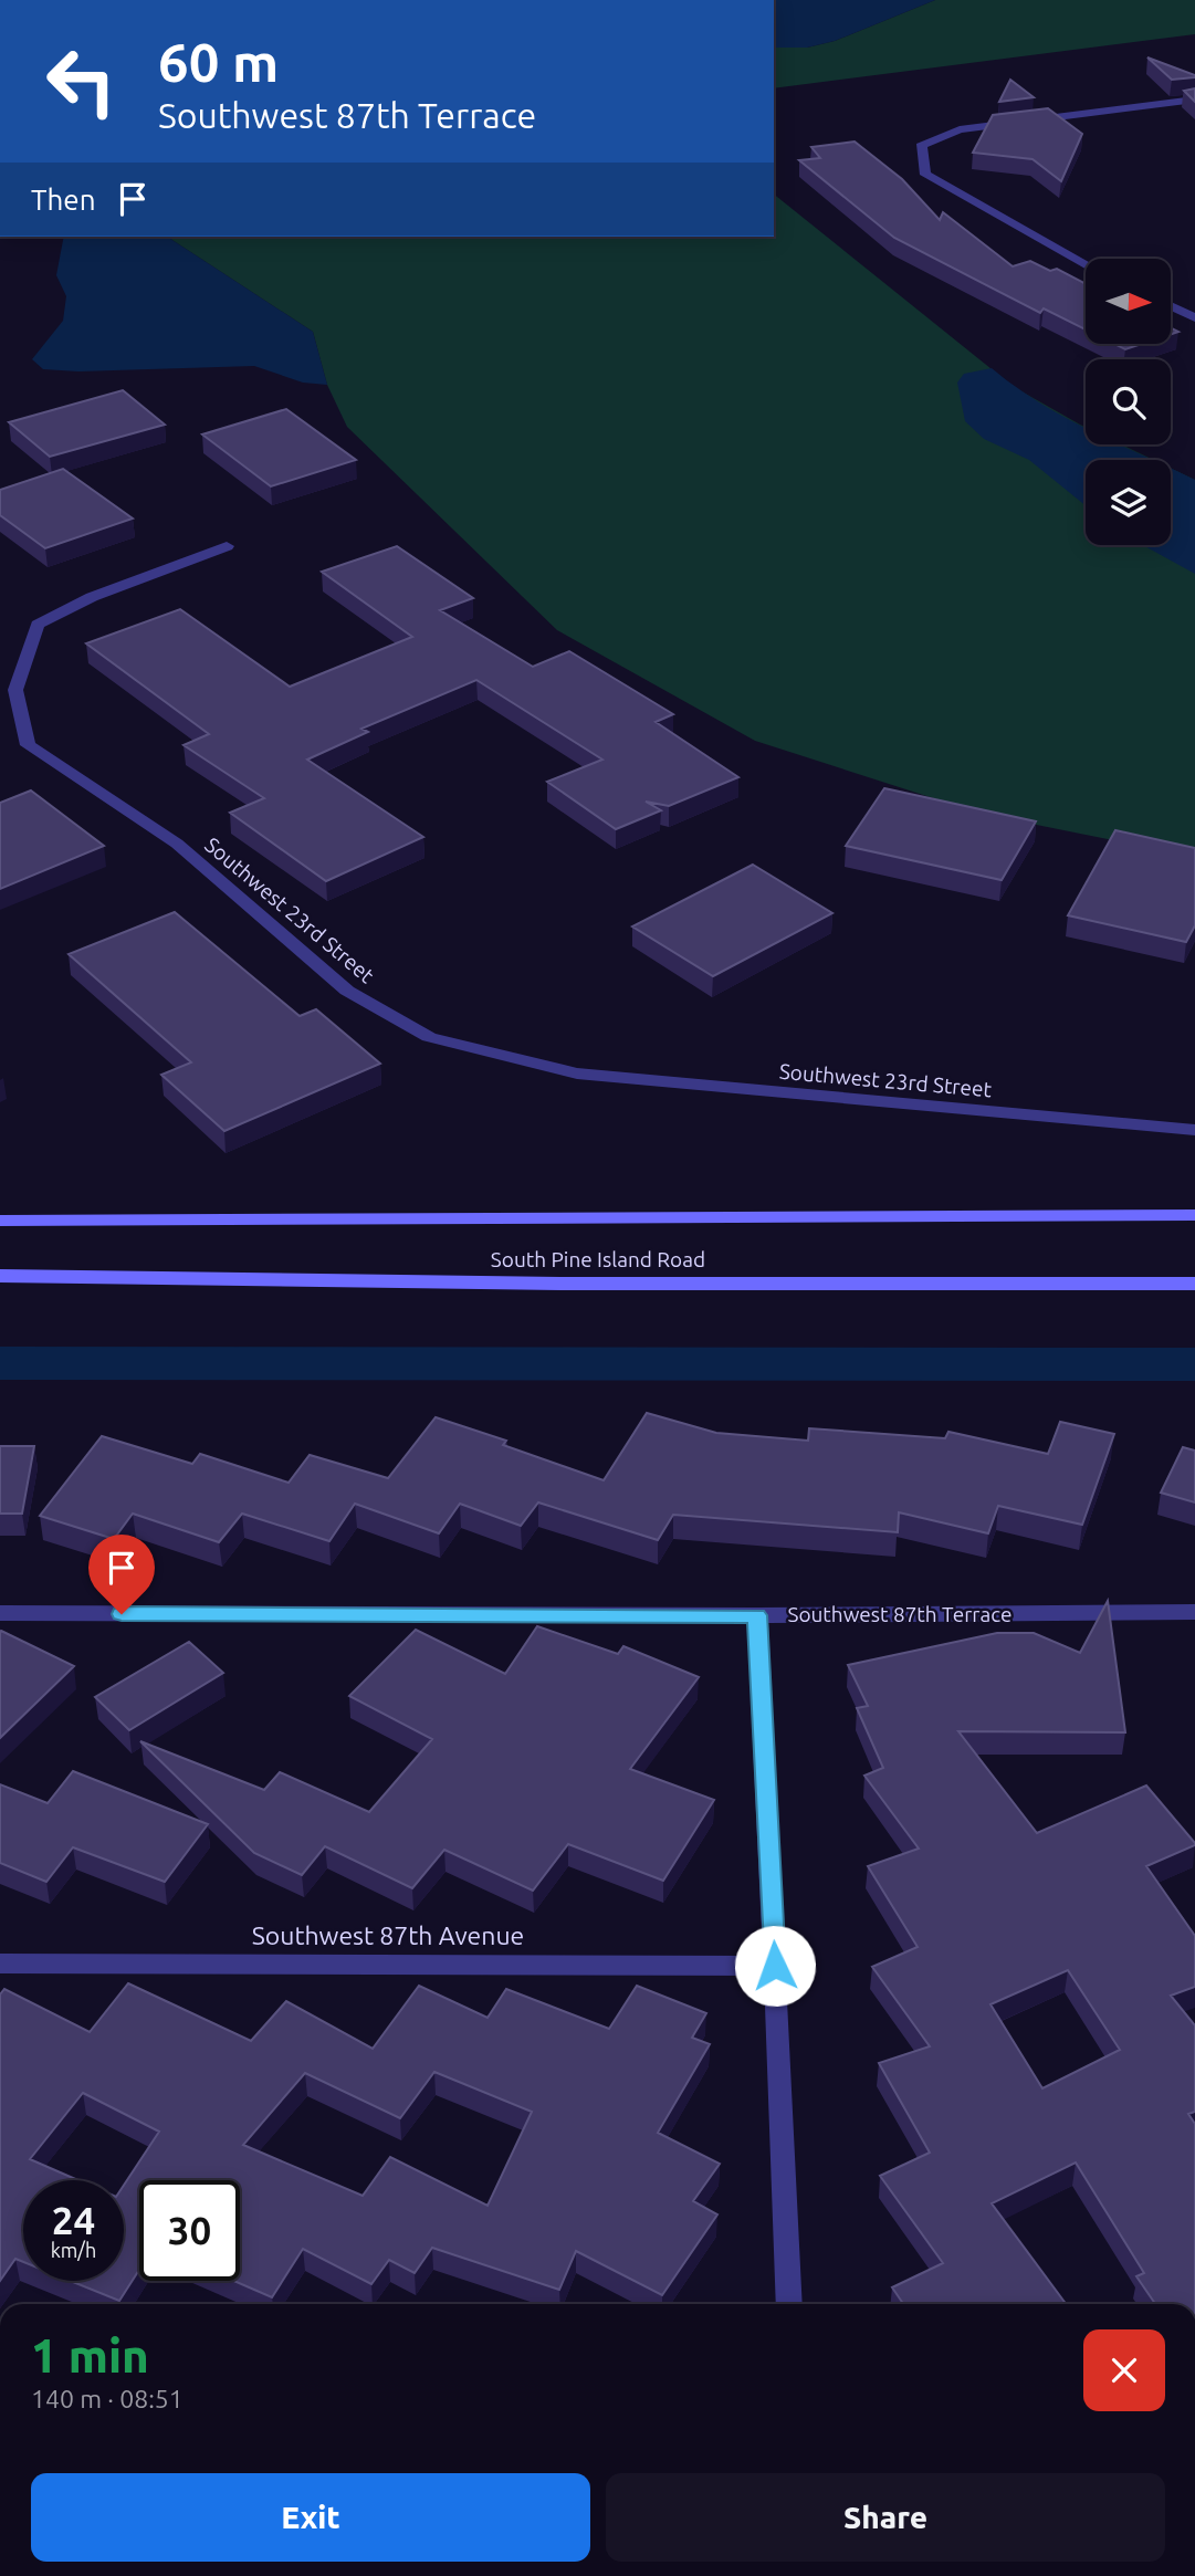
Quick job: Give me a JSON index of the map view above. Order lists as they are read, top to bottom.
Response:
{
  "streets": {
    "main road": ["South Pine Island Road"],
    "street": ["Southwest 23rd Street", "Southwest 87th Terrace", "Southwest 87th Avenue"]
  },
  "north": "right",
  "page": {
    "turn": ["60 m", "Southwest 87th Terrace"],
    "then": "Then",
    "speed": "24 km/h",
    "limit": "30",
    "heading": ["1 min", "140 m · 08:51"],
    "buttons": ["Exit", "Share"]
  }
}
